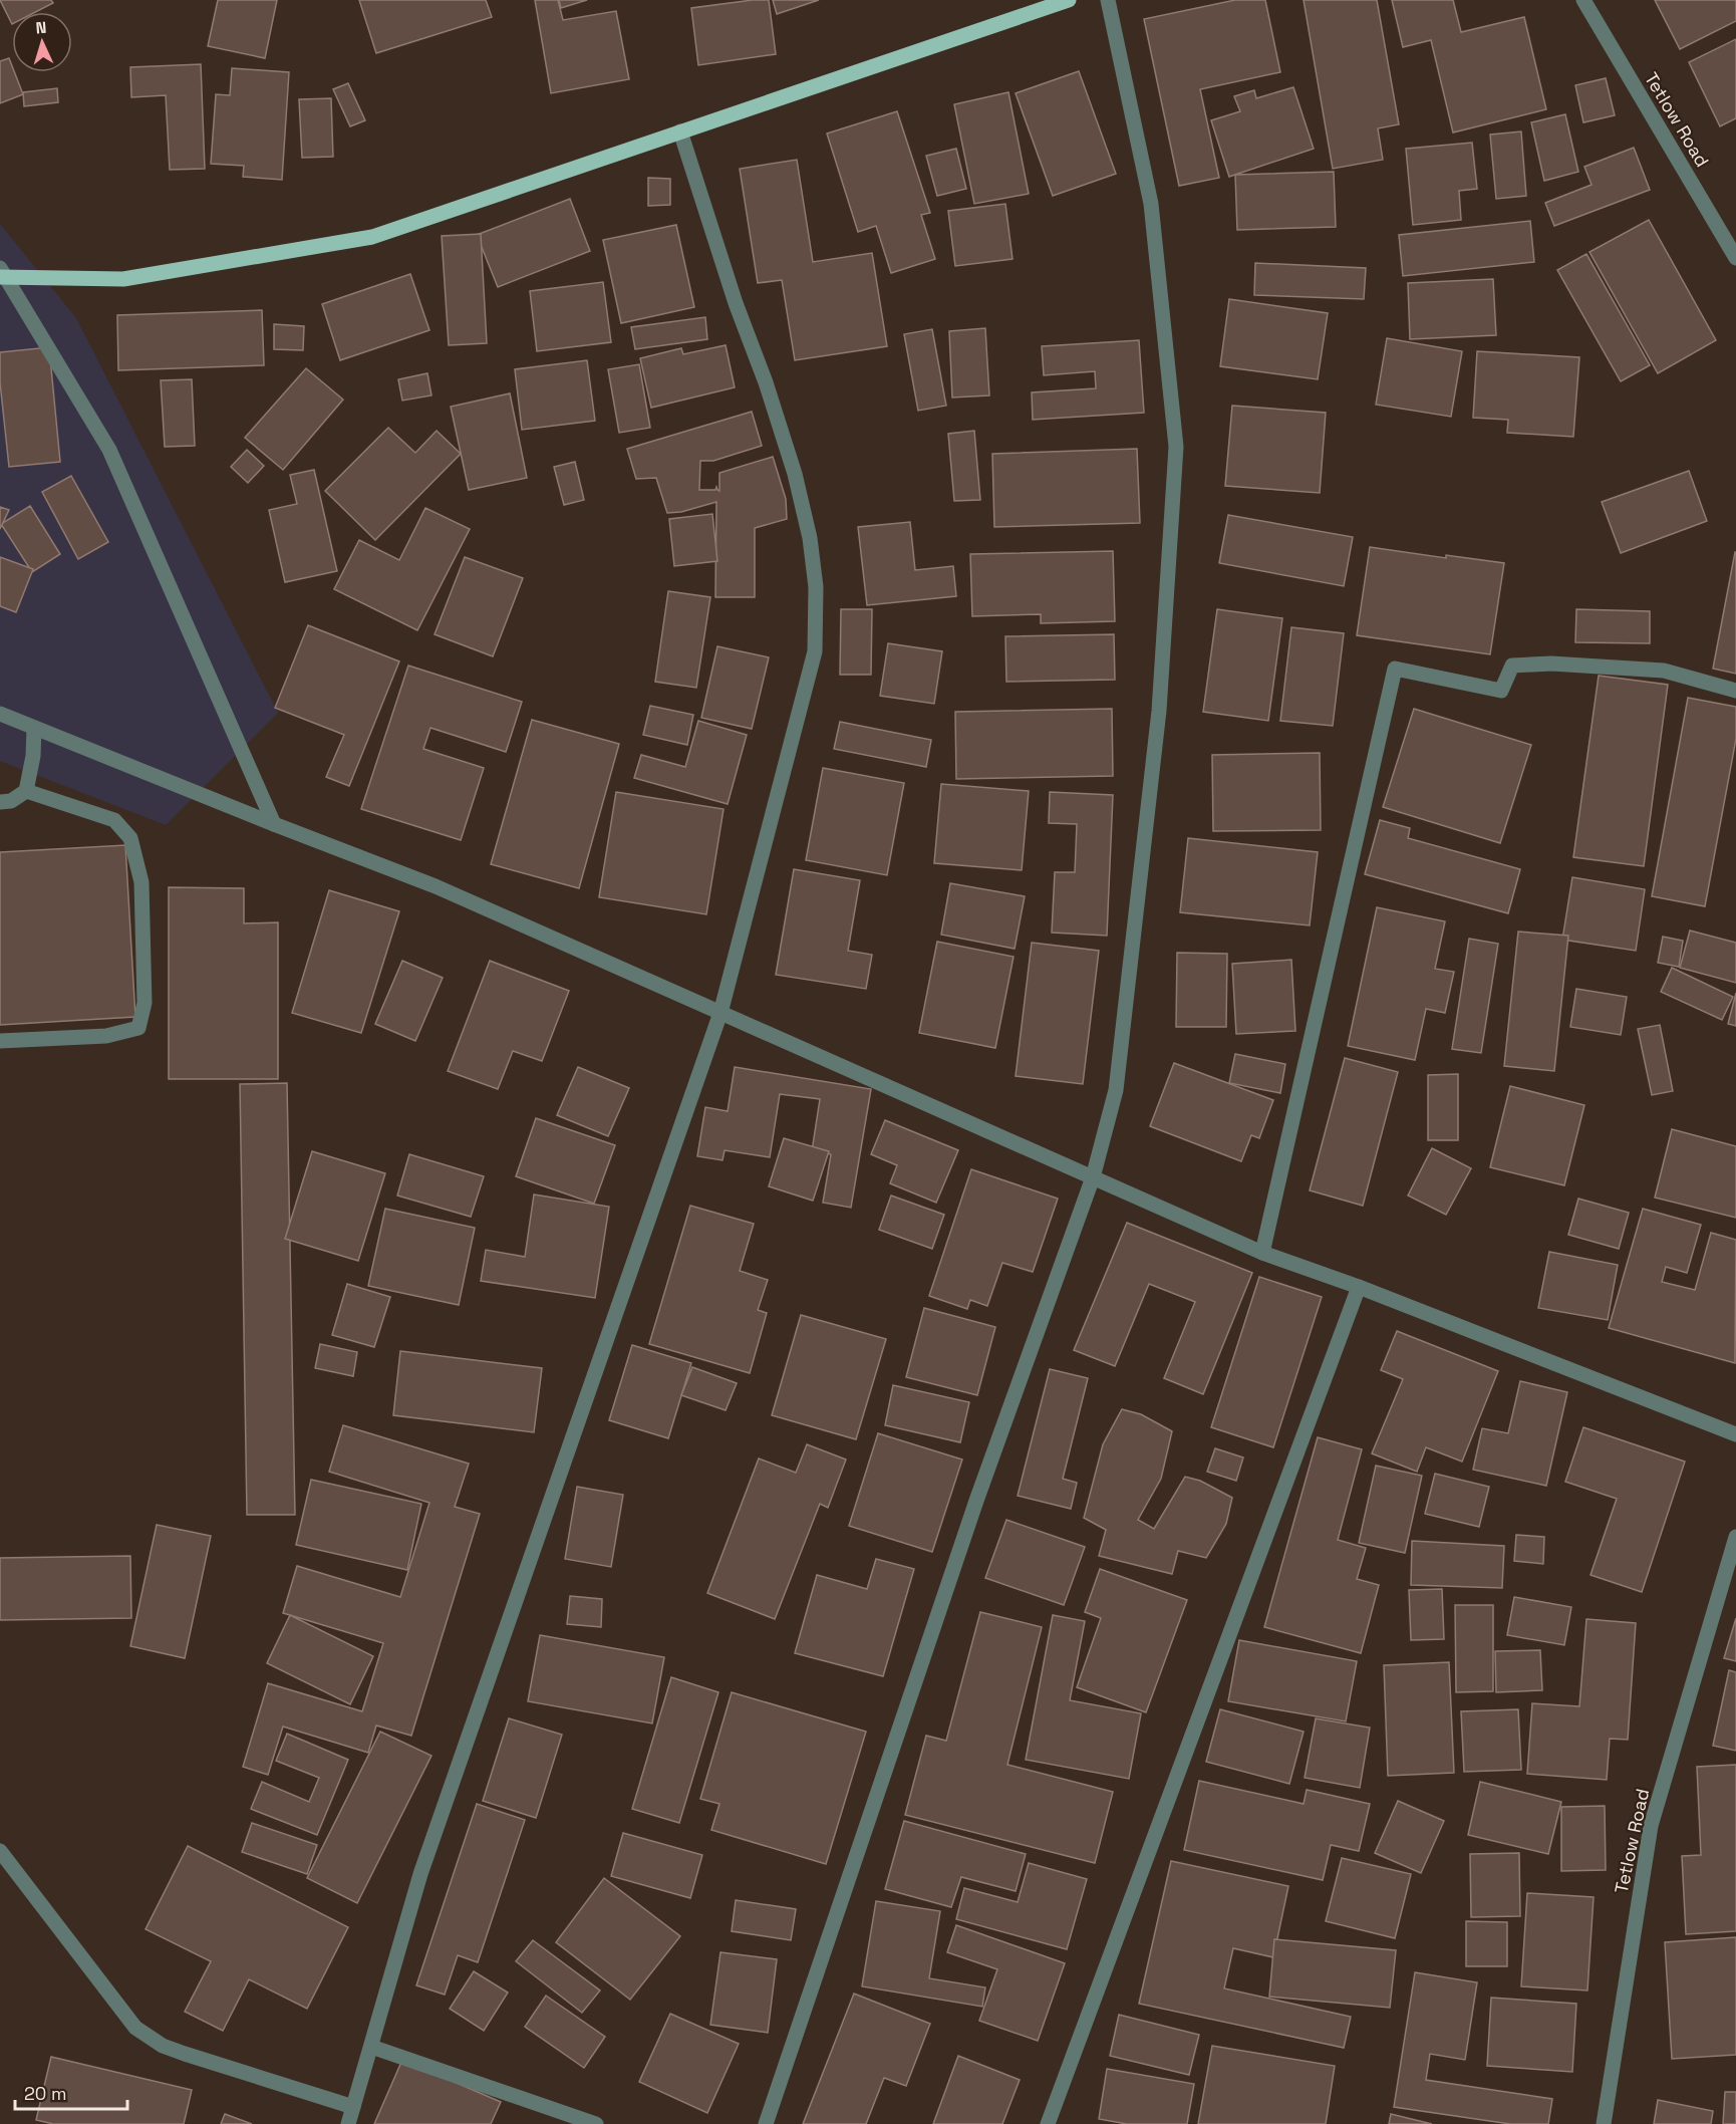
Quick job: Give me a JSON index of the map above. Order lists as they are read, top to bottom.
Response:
{
  "streets": {
    "street": ["Tetlow Road"]
  },
  "scale_bar": "20 m",
  "north": "top"
}
